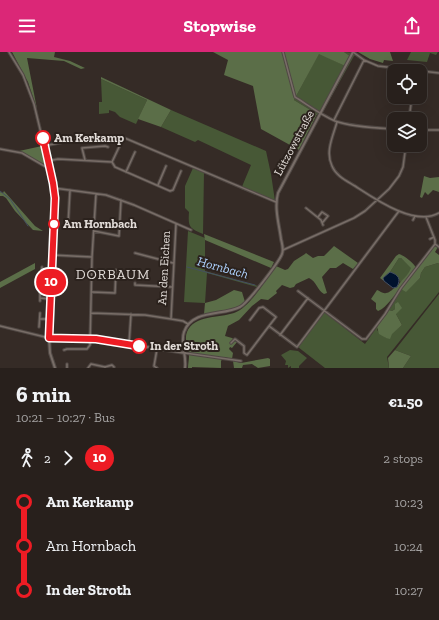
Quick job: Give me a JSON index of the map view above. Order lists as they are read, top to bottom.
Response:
{
  "streets": {
    "street": ["Lützowstraße", "An den Eichen"]
  },
  "districts": ["DORBAUM"],
  "water": ["Hornbach"],
  "places": ["Am Kerkamp", "Am Hornbach", "In der Stroth"],
  "lines": ["bus line 10"],
  "page": {
    "header": "Stopwise",
    "on_map": "10",
    "heading": ["6 min", "10:21 – 10:27 · Bus", "€1.50"],
    "legs": ["2", "10", "2 stops"],
    "list": [
      {
        "name": "Am Kerkamp",
        "value": "10:23"
      },
      {
        "name": "Am Hornbach",
        "value": "10:24"
      },
      {
        "name": "In der Stroth",
        "value": "10:27"
      }
    ]
  }
}
